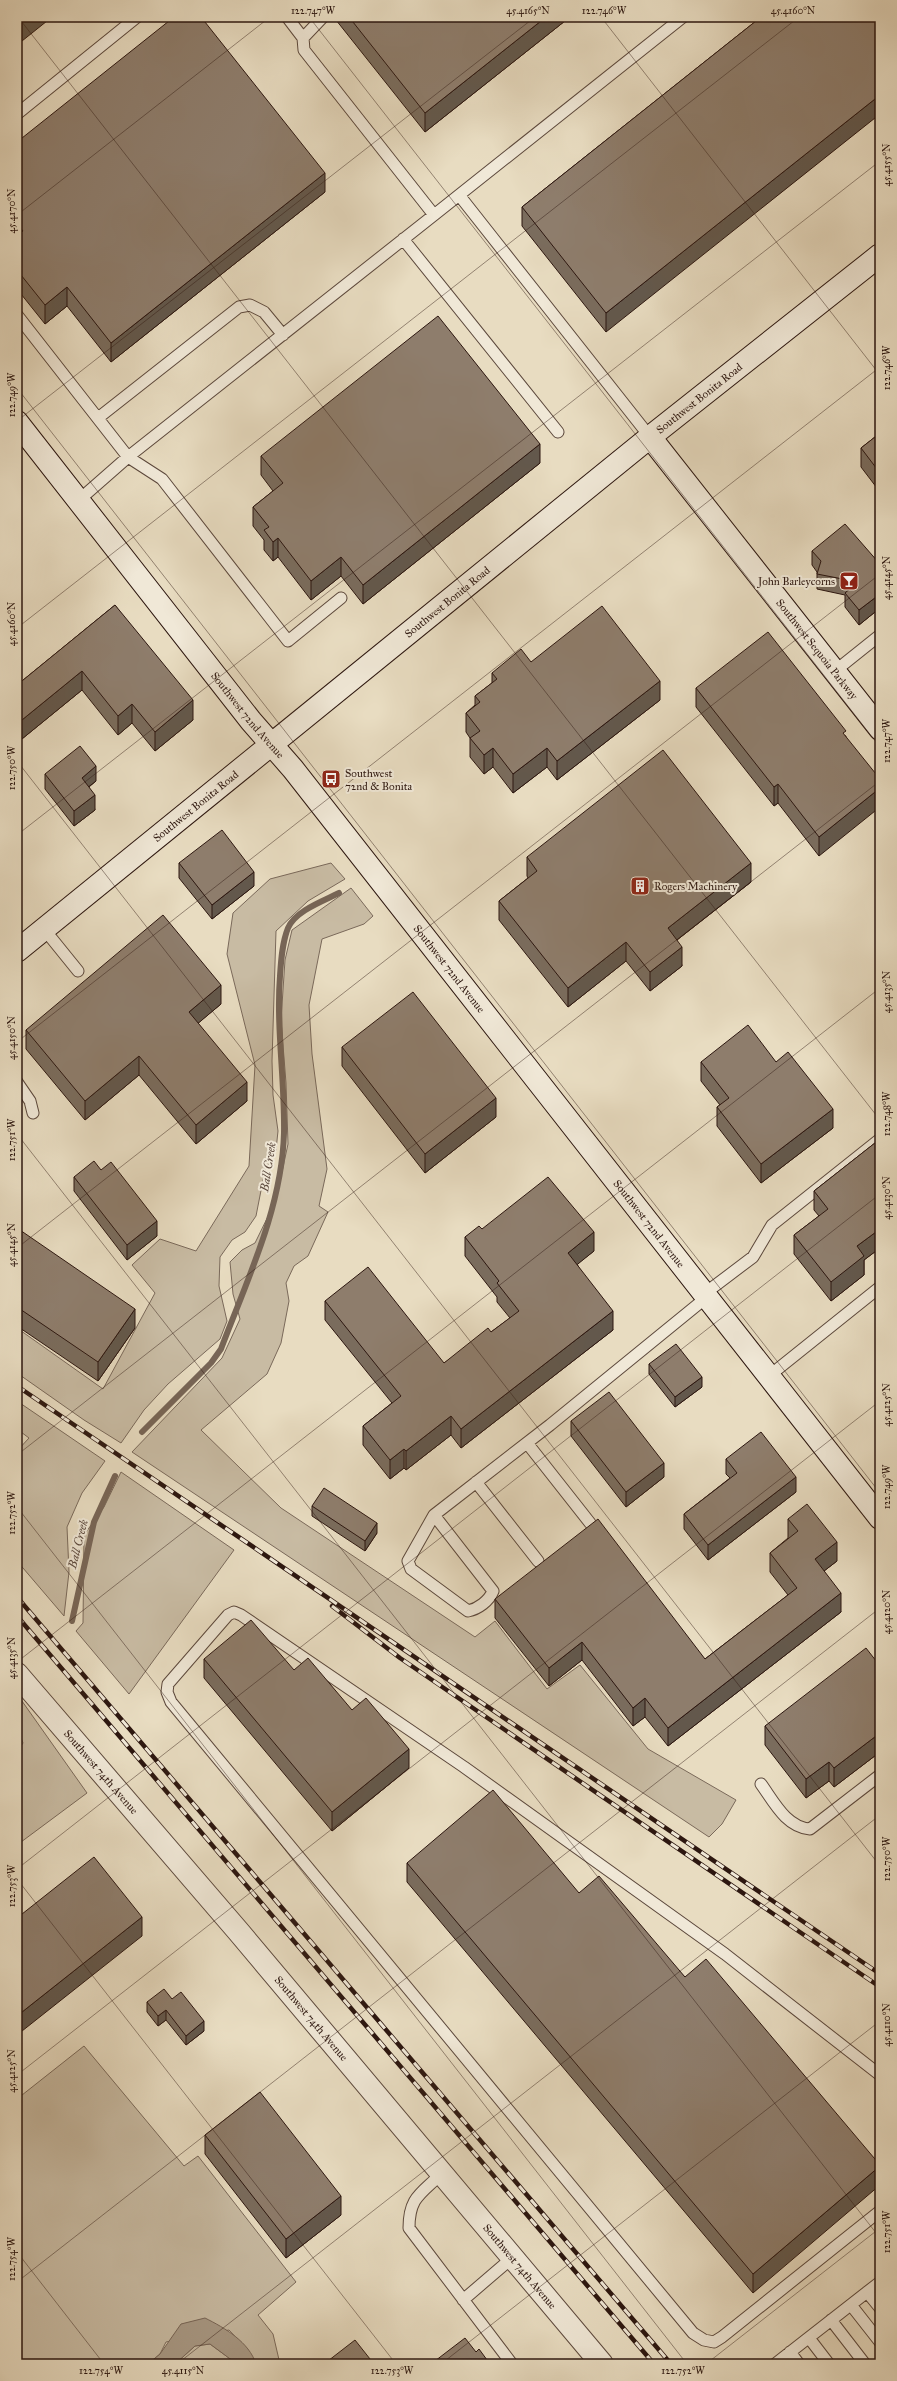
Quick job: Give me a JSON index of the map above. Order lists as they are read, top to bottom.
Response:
{
  "streets": {
    "main road": [
      "Southwest Bonita Road",
      "Southwest Sequoia Parkway",
      "Southwest 72nd Avenue",
      "Southwest 74th Avenue"
    ]
  },
  "crossings": [
    ["Southwest Bonita Road", "Southwest Sequoia Parkway"],
    ["Southwest Bonita Road", "Southwest 72nd Avenue"]
  ],
  "water": ["Ball Creek"],
  "places": {
    "bar": ["John Barleycorns"],
    "bus stop": ["Southwest 72nd & Bonita"],
    "building": ["Rogers Machinery"]
  },
  "coordinates": [
    "122.747°W",
    "45.4165°N",
    "122.746°W",
    "45.4160°N",
    "45.4155°N",
    "45.4170°N",
    "122.749°W",
    "45.4145°N",
    "122.750°W",
    "45.4135°N",
    "45.4150°N",
    "122.748°W",
    "122.751°W",
    "45.4130°N",
    "45.4125°N",
    "122.752°W",
    "45.4120°N",
    "122.753°W",
    "45.4110°N",
    "122.754°W",
    "45.4115°N"
  ]
}
